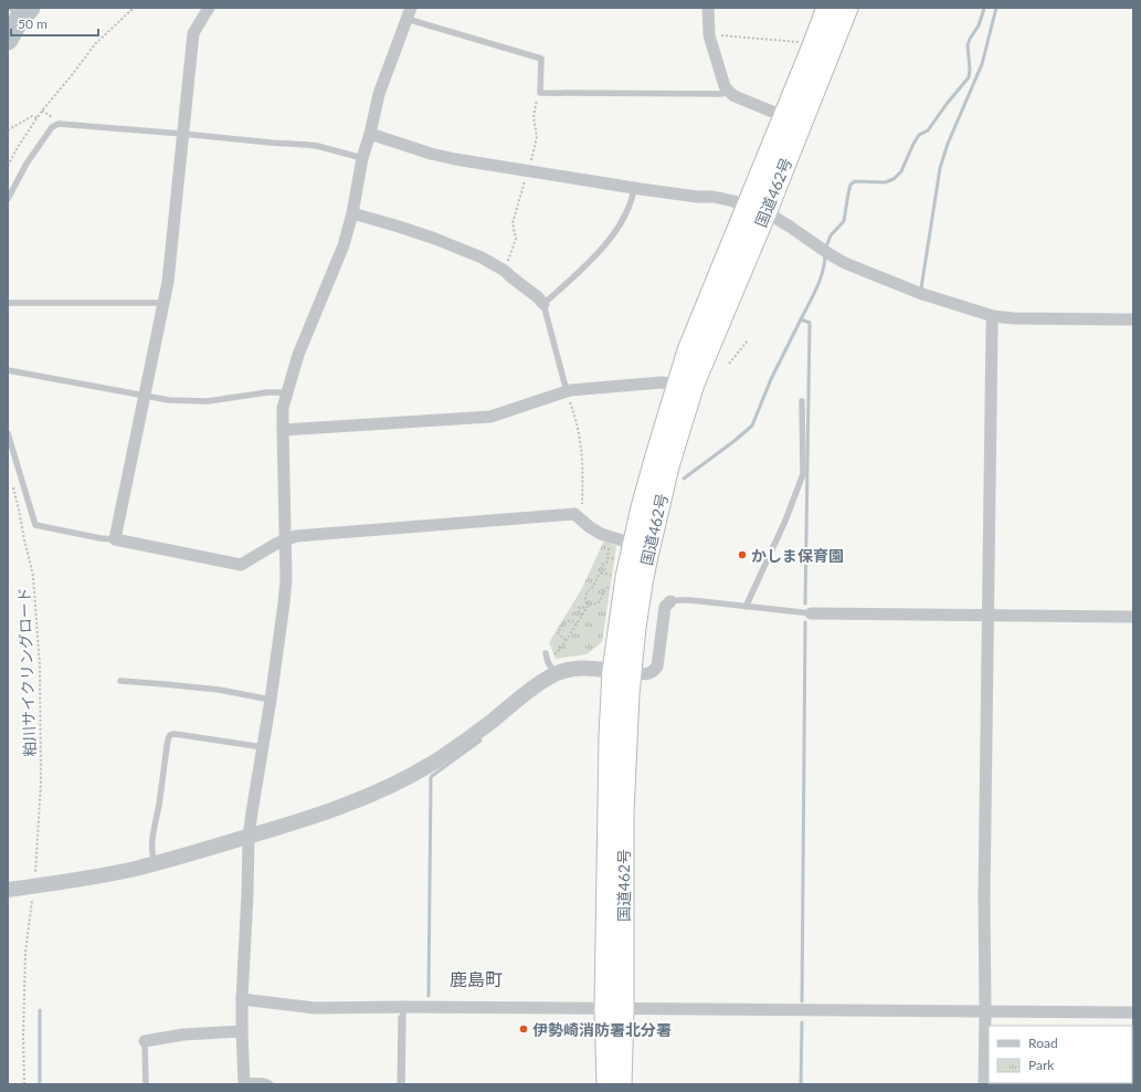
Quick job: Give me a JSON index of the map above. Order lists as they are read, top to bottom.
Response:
{
  "streets": {
    "highway": ["国道462号"],
    "path": ["粕川サイクリングロード"]
  },
  "districts": ["鹿島町"],
  "places": ["かしま保育園", "伊勢崎消防署北分署"],
  "legend": ["Road", "Park"],
  "scale_bar": "50 m"
}
